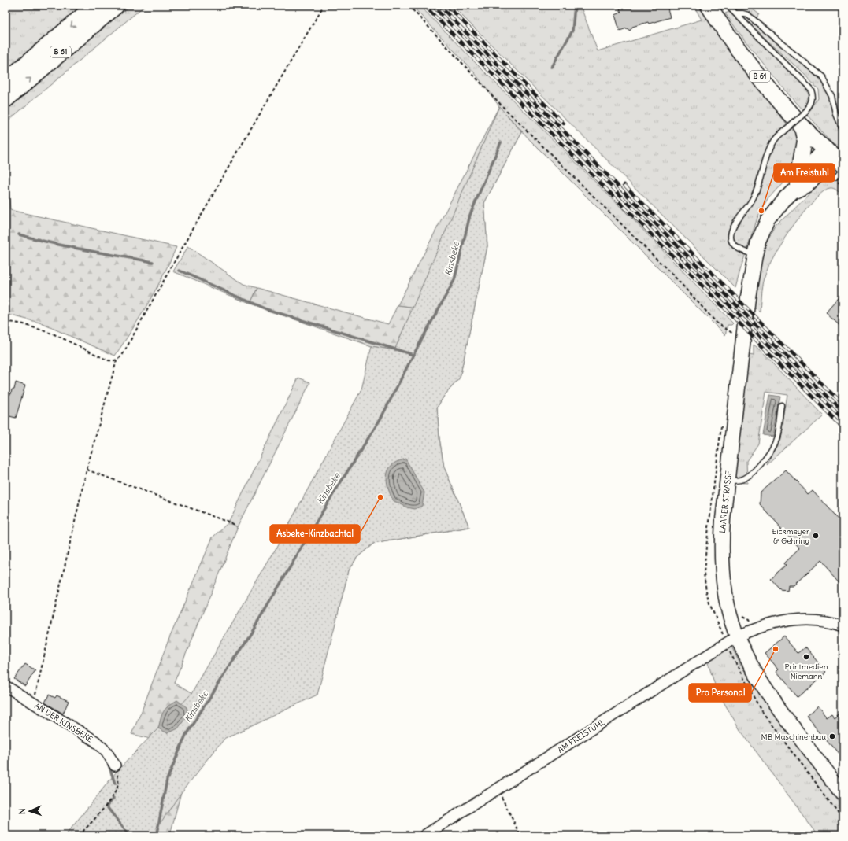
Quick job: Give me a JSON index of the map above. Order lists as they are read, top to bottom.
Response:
{
  "streets": {
    "highway": ["B 61"],
    "main road": ["LAARER STRASSE"],
    "street": ["AN DER KINSBEKE", "AM FREISTUHL"]
  },
  "crossings": [
    ["B 61", "LAARER STRASSE"],
    ["LAARER STRASSE", "AM FREISTUHL"]
  ],
  "water": ["Kinsbeke"],
  "places": [
    "Am Freistuhl",
    "Asbeke-Kinzbachtal",
    "Eickmeyer & Gehring",
    "Pro Personal",
    "Printmedien Niemann",
    "MB Maschinenbau"
  ],
  "north": "left"
}
